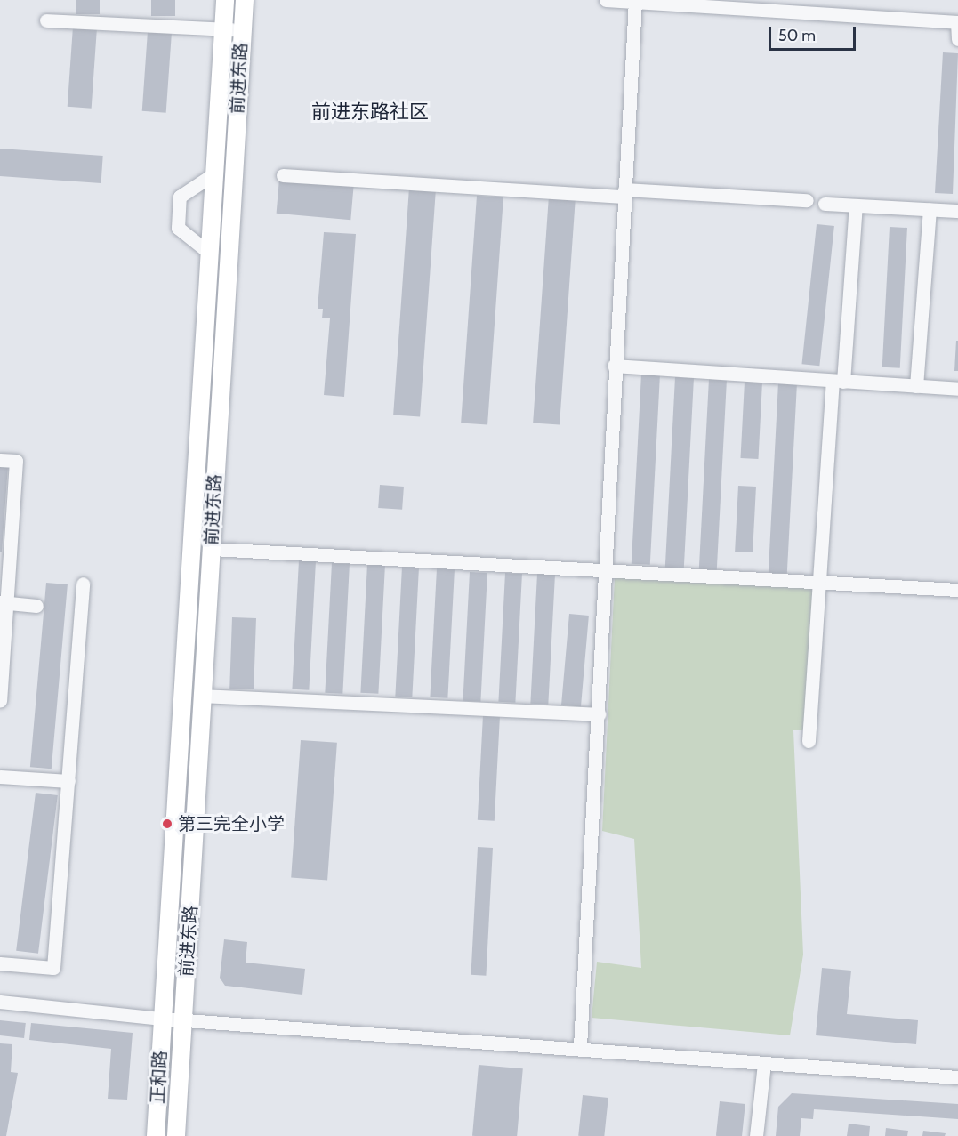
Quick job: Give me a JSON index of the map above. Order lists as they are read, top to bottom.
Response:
{
  "streets": {
    "main road": ["前进东路", "正和路"]
  },
  "crossings": [
    ["前进东路", "正和路"]
  ],
  "districts": ["前进东路社区"],
  "places": ["第三完全小学"],
  "scale_bar": "50 m"
}
